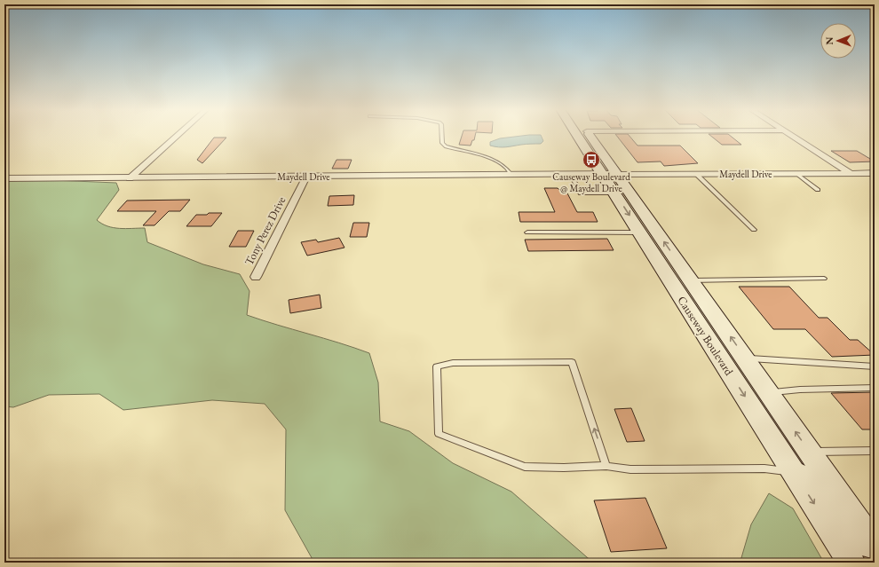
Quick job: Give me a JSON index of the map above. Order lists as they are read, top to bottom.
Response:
{
  "streets": {
    "main road": ["Causeway Boulevard"],
    "street": ["Maydell Drive", "Tony Perez Drive"]
  },
  "crossings": [
    ["Maydell Drive", "Tony Perez Drive"],
    ["Maydell Drive", "Causeway Boulevard"]
  ],
  "places": {
    "bus stop": ["Causeway Boulevard @ Maydell Drive"]
  },
  "north": "left"
}
